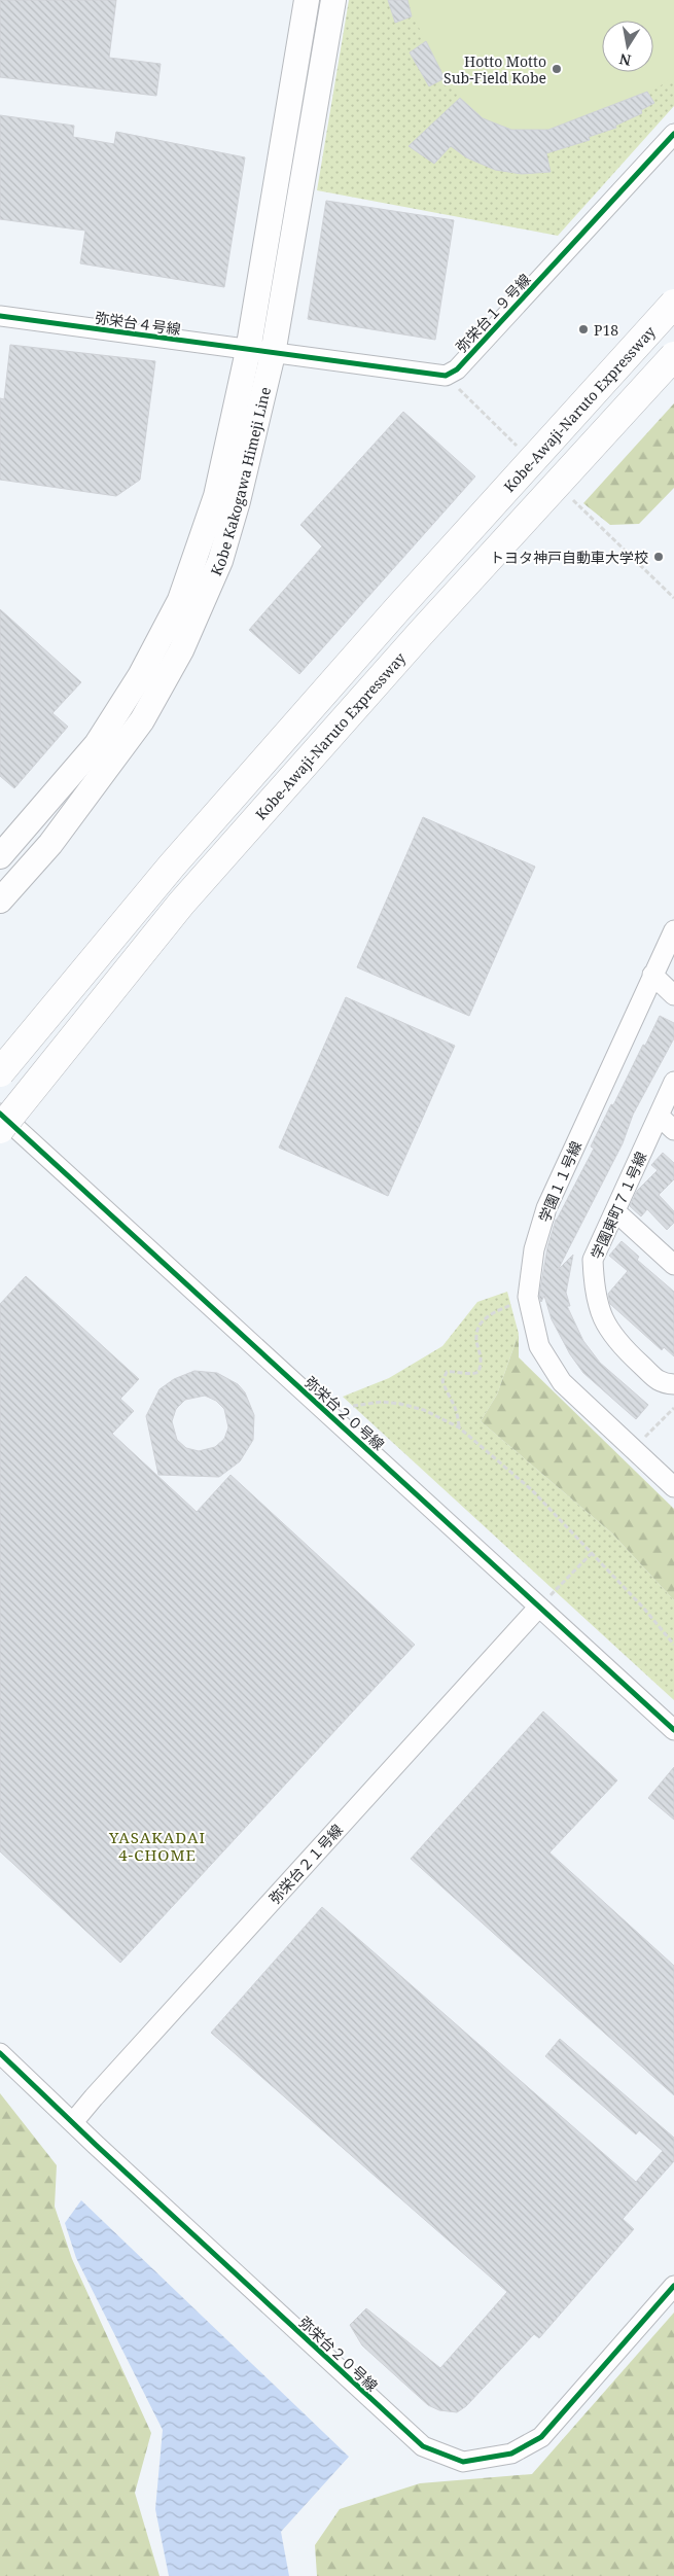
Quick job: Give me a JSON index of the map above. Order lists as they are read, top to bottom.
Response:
{
  "streets": {
    "highway": ["Kobe-Awaji-Naruto Expressway"],
    "main road": ["Kobe Kakogawa Himeji Line"],
    "street": [
      "弥栄台１９号線",
      "弥栄台４号線",
      "学園１１号線",
      "学園東町７１号線",
      "弥栄台２０号線",
      "弥栄台２１号線"
    ]
  },
  "crossings": [
    ["弥栄台１９号線", "弥栄台４号線"],
    ["弥栄台１９号線", "Kobe Kakogawa Himeji Line"],
    ["弥栄台４号線", "Kobe Kakogawa Himeji Line"],
    ["弥栄台２０号線", "弥栄台２１号線"]
  ],
  "districts": ["YASAKADAI 4-CHOME"],
  "places": ["Hotto Motto Sub-Field Kobe", "P18", "トヨタ神戸自動車大学校"],
  "north": "bottom"
}
